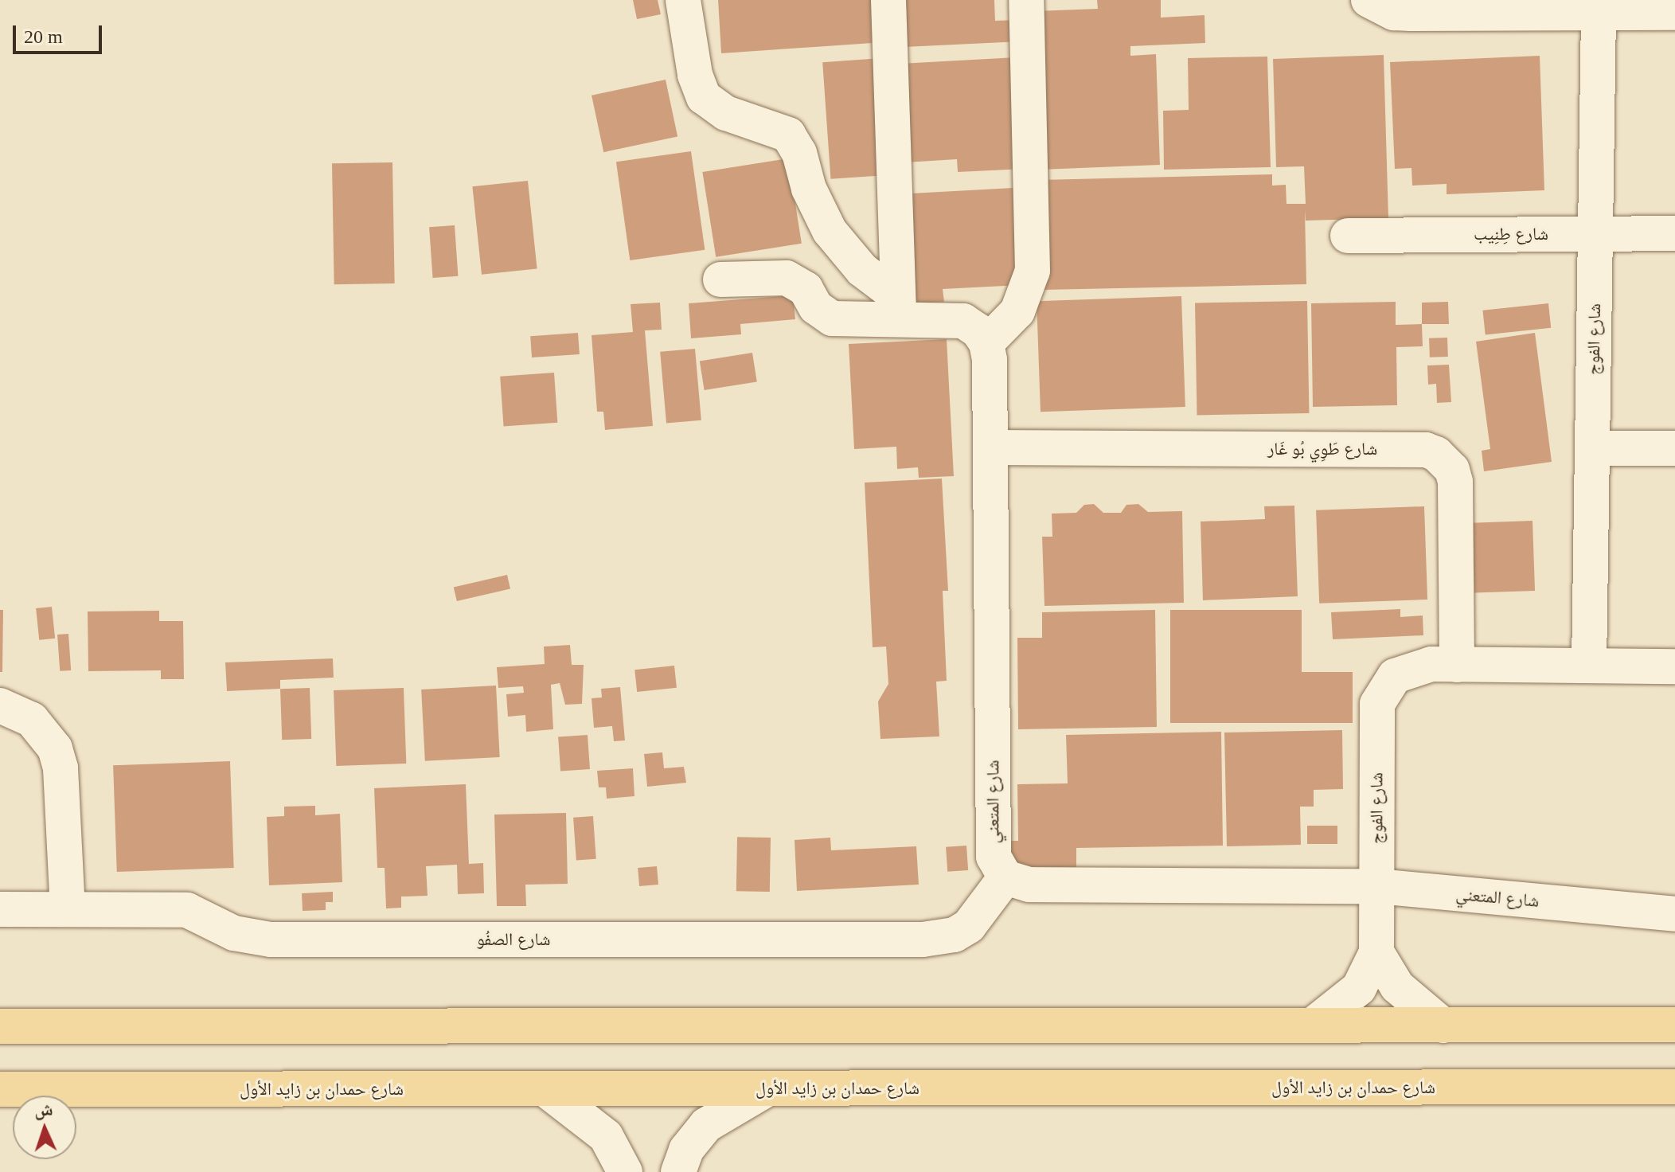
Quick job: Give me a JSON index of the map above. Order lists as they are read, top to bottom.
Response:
{
  "streets": {
    "main road": ["شارع حمدان بن زايد الأول"],
    "street": [
      "شارع طِنِيب",
      "شارع الفوج",
      "شارع طَوِي بُو غَار",
      "شارع المتعني",
      "شارع الصفُو"
    ]
  },
  "crossings": [
    ["شارع طِنِيب", "شارع الفوج"],
    ["شارع الفوج", "شارع طَوِي بُو غَار"],
    ["شارع الفوج", "شارع المتعني"],
    ["شارع طَوِي بُو غَار", "شارع المتعني"],
    ["شارع المتعني", "شارع الصفُو"]
  ],
  "scale_bar": "20 m",
  "north": "top"
}
